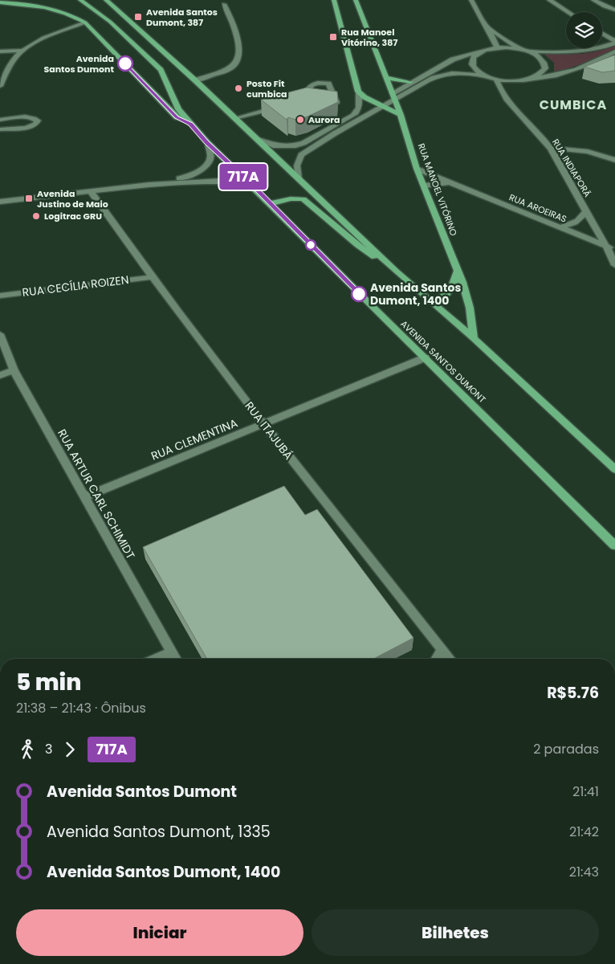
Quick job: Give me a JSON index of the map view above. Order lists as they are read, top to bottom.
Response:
{
  "streets": {
    "main road": ["RUA MANOEL VITÓRINO", "AVENIDA SANTOS DUMONT"],
    "street": [
      "RUA INDIAPORÃ",
      "RUA AROEIRAS",
      "RUA CECÍLIA ROIZEN",
      "RUA ITAJUBÁ",
      "RUA CLEMENTINA",
      "RUA ARTUR CARL SCHIMIDT"
    ]
  },
  "crossings": [
    ["RUA INDIAPORÃ", "RUA AROEIRAS"],
    ["RUA MANOEL VITÓRINO", "RUA AROEIRAS"],
    ["RUA CECÍLIA ROIZEN", "RUA ITAJUBÁ"],
    ["AVENIDA SANTOS DUMONT", "RUA CLEMENTINA"],
    ["RUA ITAJUBÁ", "RUA CLEMENTINA"],
    ["RUA CLEMENTINA", "RUA ARTUR CARL SCHIMIDT"]
  ],
  "districts": ["CUMBICA"],
  "places": {
    "transit": ["Avenida Santos Dumont, 387", "Rua Manoel Vitórino, 387", "Avenida Justino de Maio"],
    "other": [
      "Avenida Santos Dumont",
      "Posto Fit cumbica",
      "Aurora",
      "Logitrac GRU",
      "Avenida Santos Dumont, 1400"
    ]
  },
  "lines": ["bus line 717A"],
  "page": {
    "on_map": "717A",
    "heading": ["5 min", "21:38 – 21:43 · Ônibus", "R$5.76"],
    "legs": ["3", "717A", "2 paradas"],
    "list": [
      {
        "name": "Avenida Santos Dumont",
        "value": "21:41"
      },
      {
        "name": "Avenida Santos Dumont, 1335",
        "value": "21:42"
      },
      {
        "name": "Avenida Santos Dumont, 1400",
        "value": "21:43"
      }
    ],
    "buttons": ["Iniciar", "Bilhetes"]
  }
}
